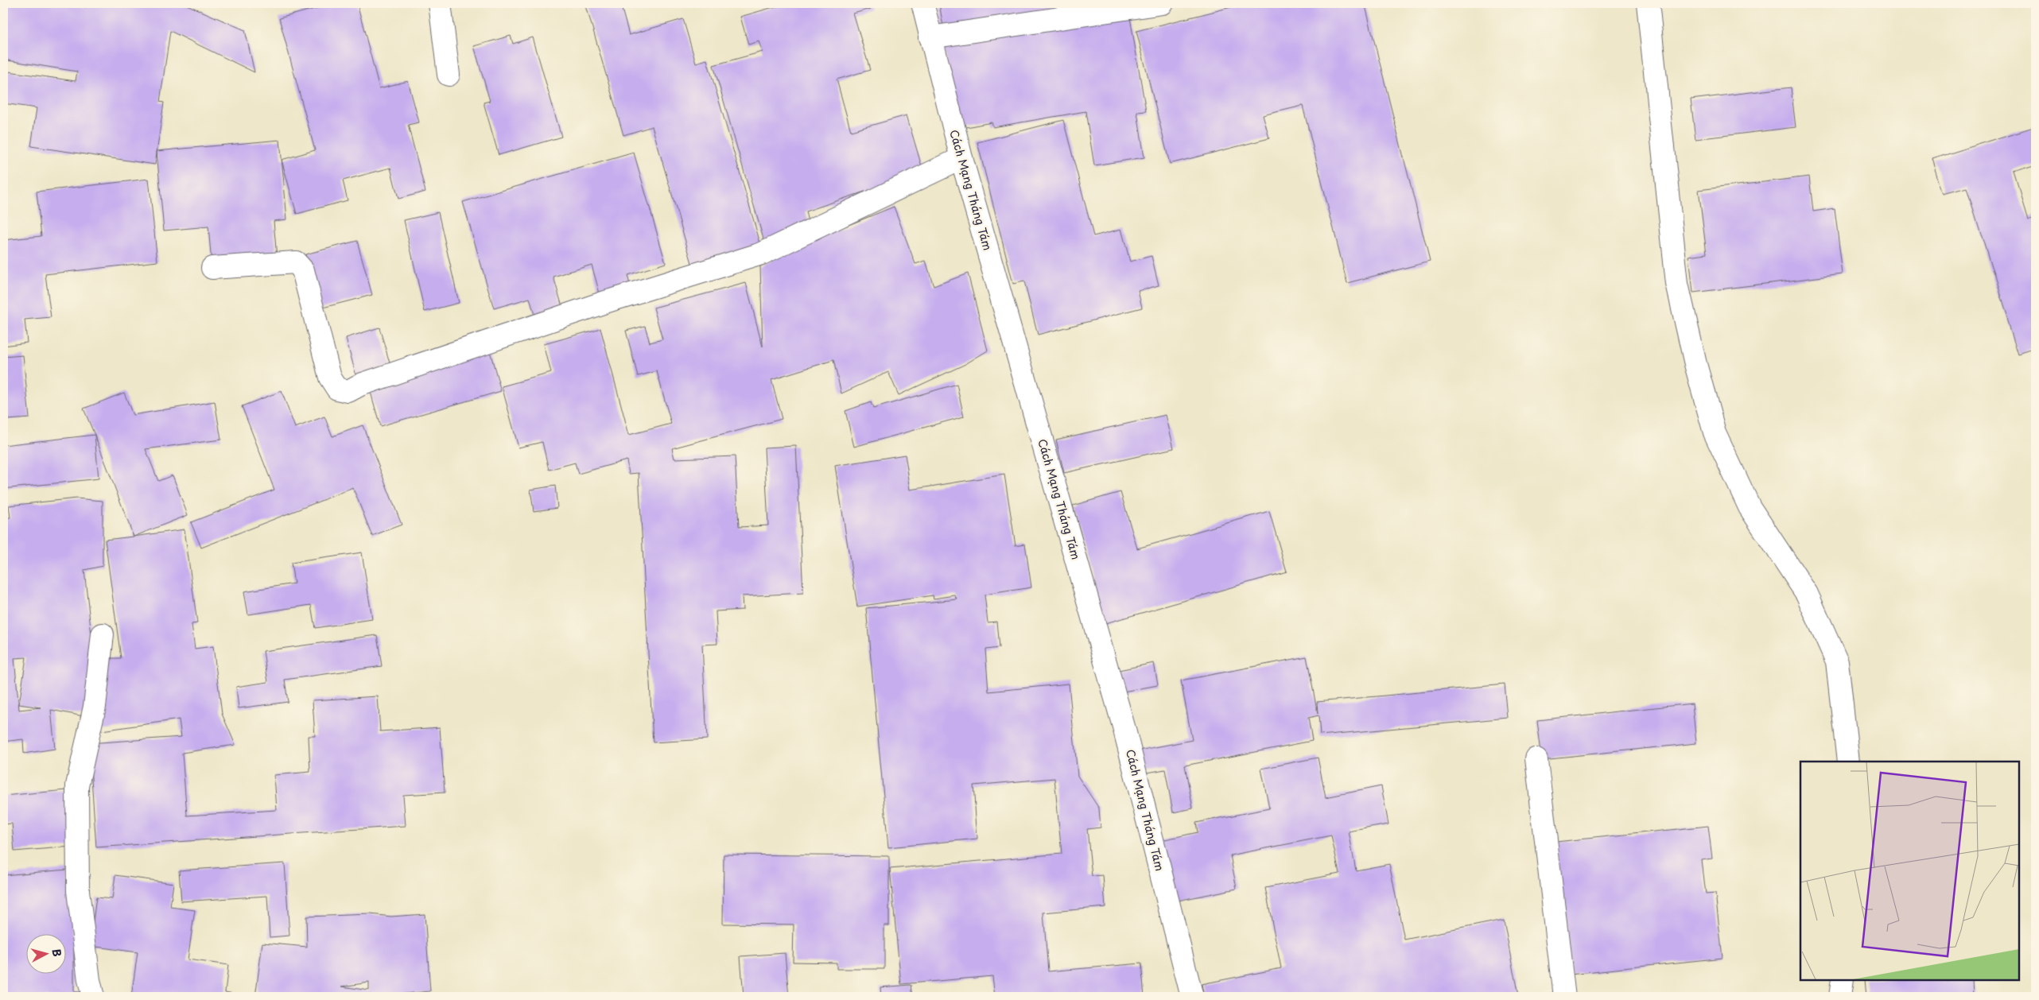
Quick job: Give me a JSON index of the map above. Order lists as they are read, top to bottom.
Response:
{
  "streets": {
    "street": ["Cách Mạng Tháng Tám"]
  },
  "north": "right"
}
